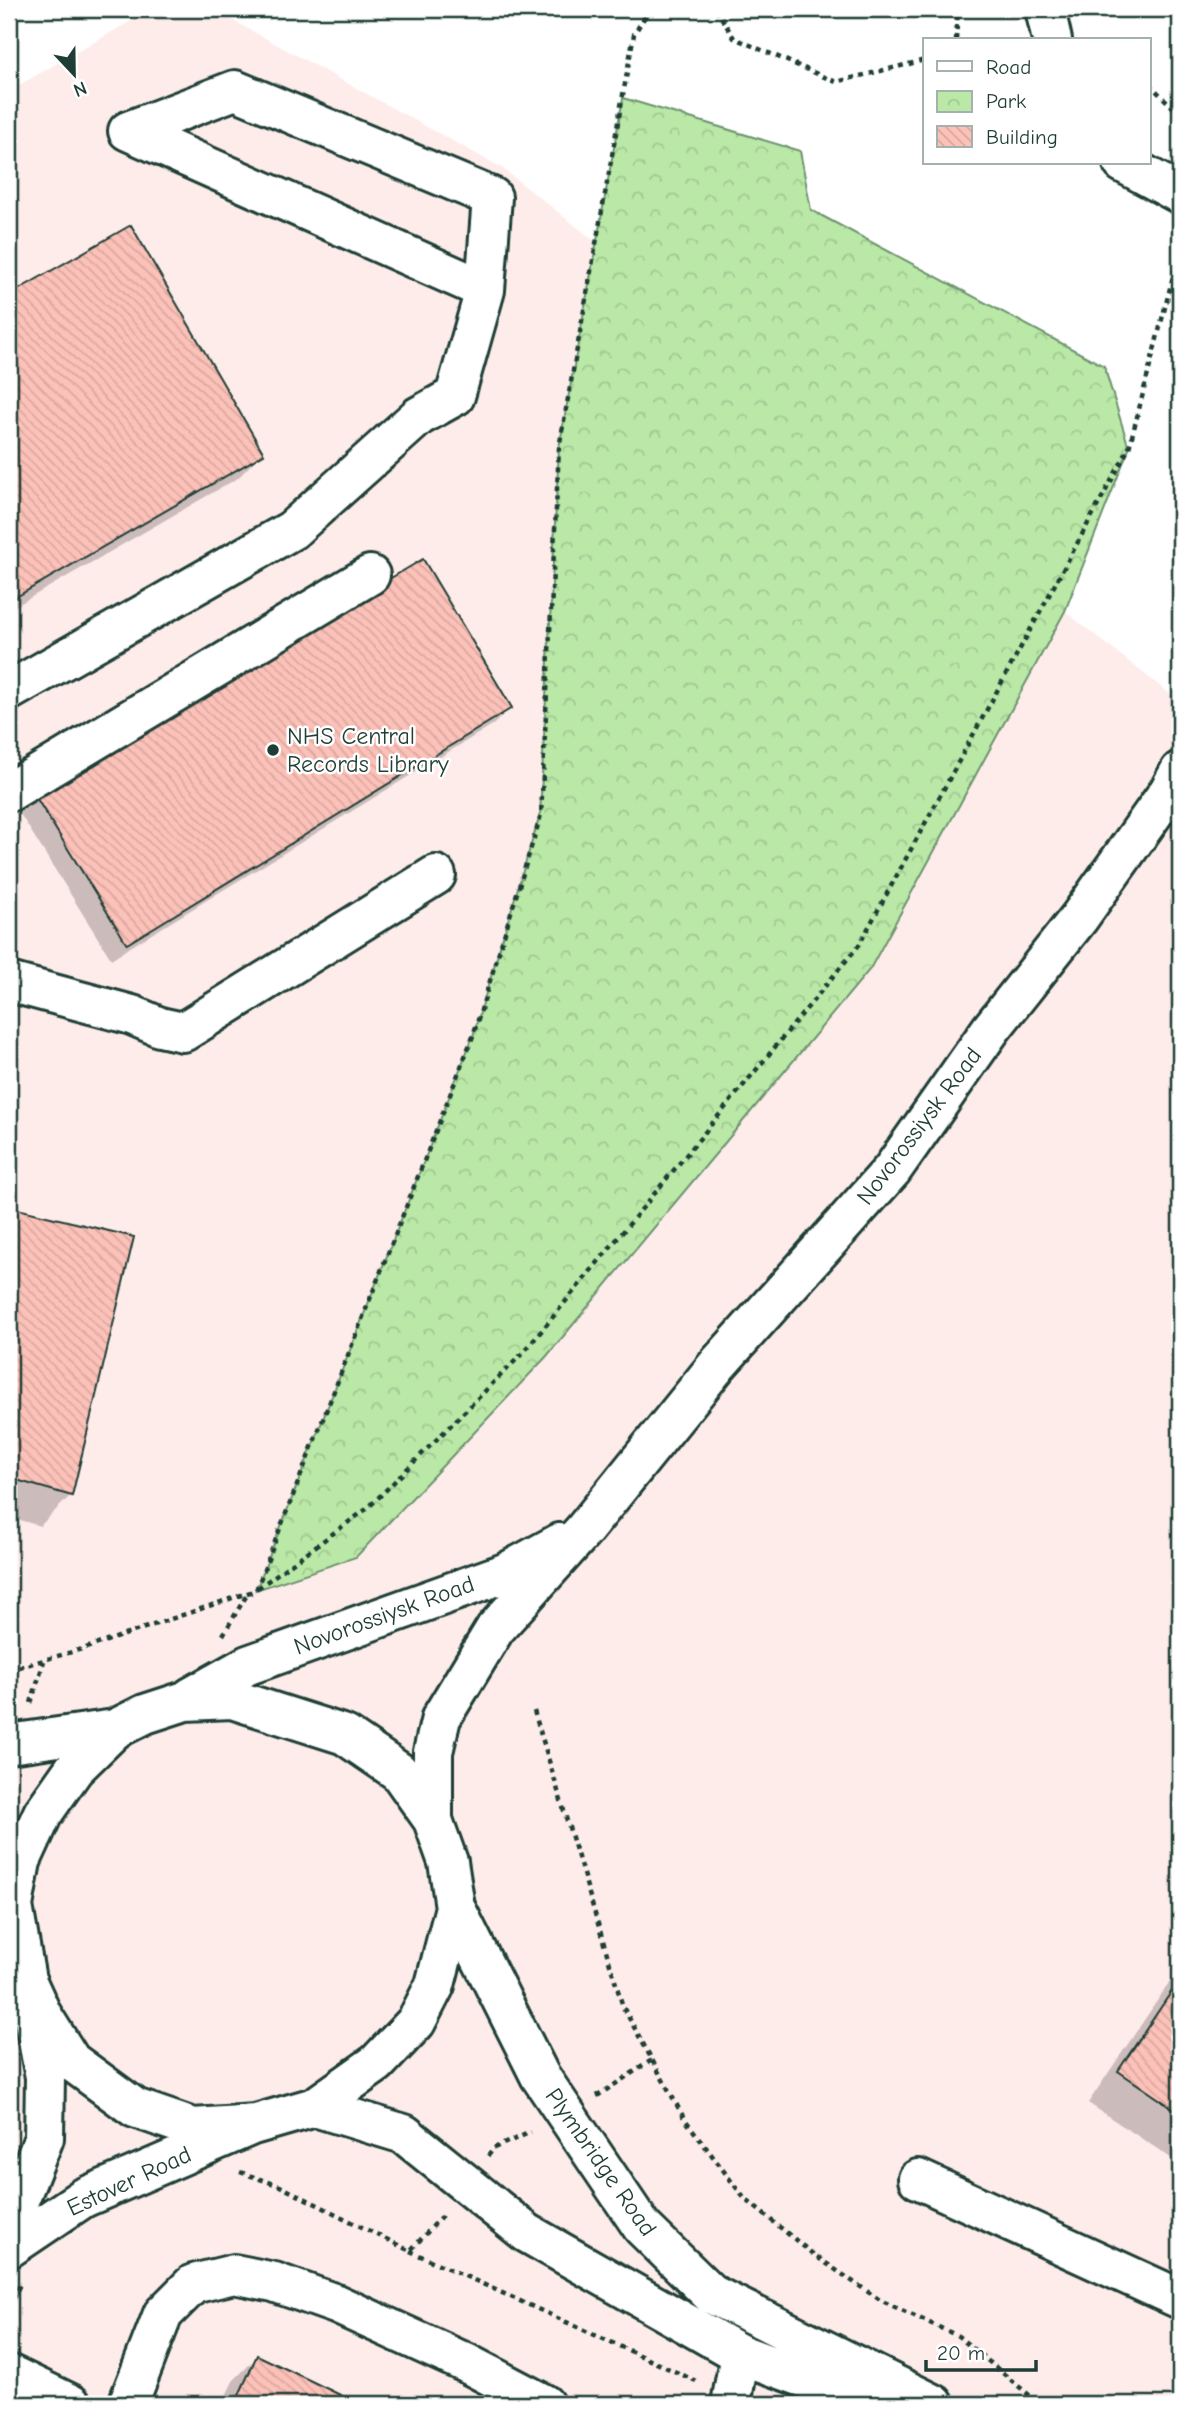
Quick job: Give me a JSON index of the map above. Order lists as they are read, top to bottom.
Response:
{
  "streets": {
    "main road": ["Novorossiysk Road", "Plymbridge Road", "Estover Road"]
  },
  "places": ["NHS Central Records Library"],
  "legend": ["Road", "Park", "Building"],
  "scale_bar": "20 m",
  "north": "bottom"
}
